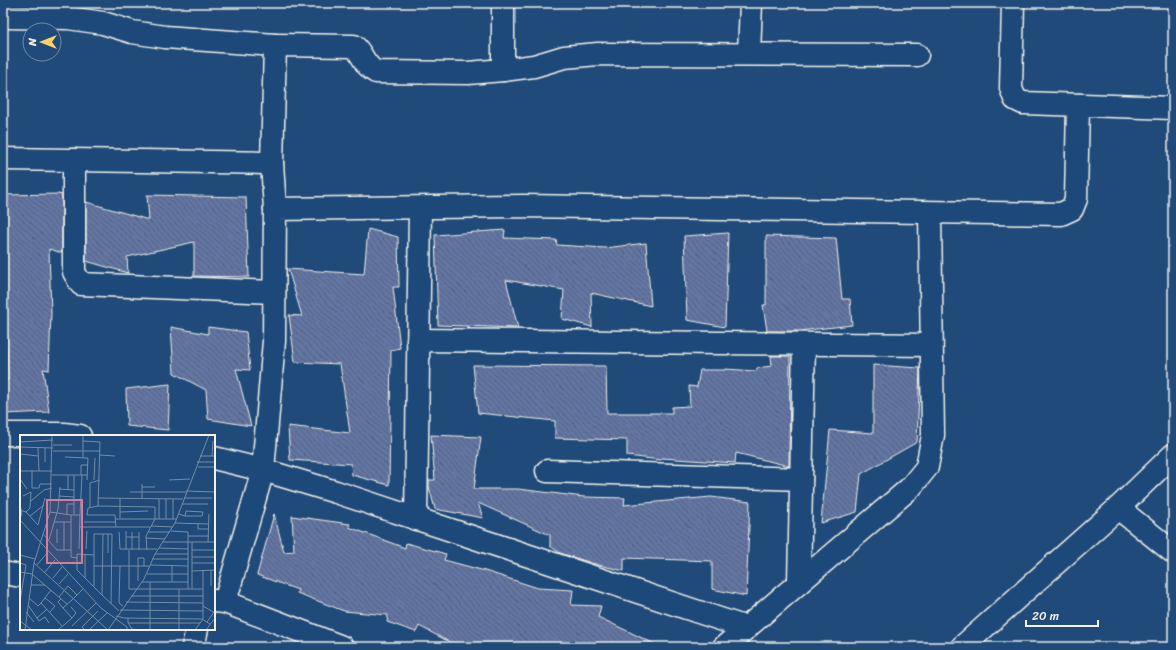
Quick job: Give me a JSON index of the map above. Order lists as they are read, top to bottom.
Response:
{
  "scale_bar": "20 m",
  "north": "left"
}
